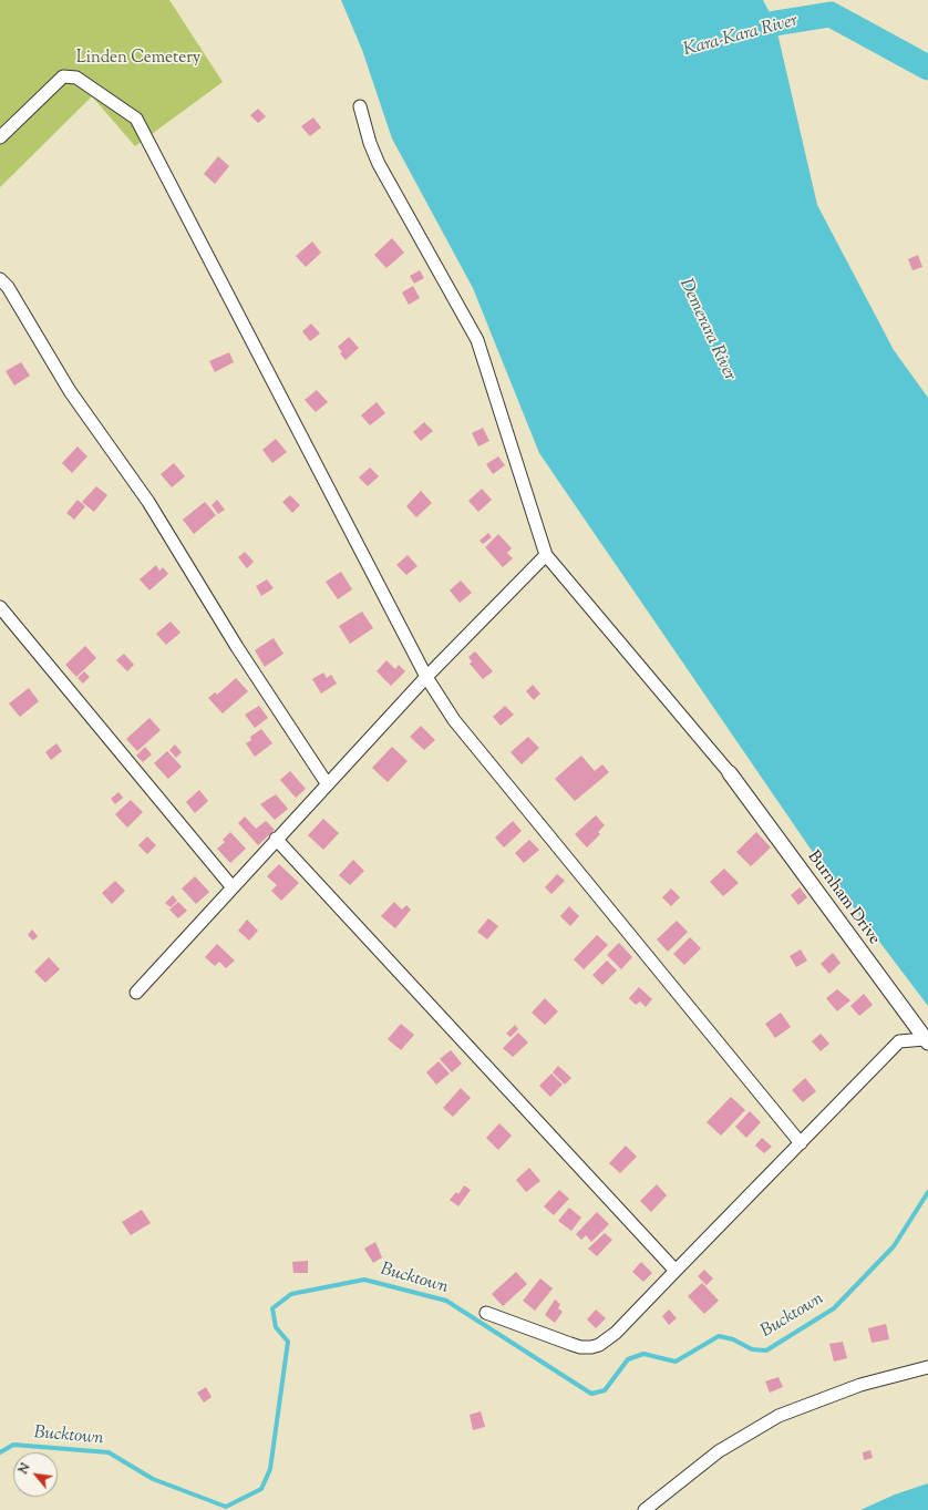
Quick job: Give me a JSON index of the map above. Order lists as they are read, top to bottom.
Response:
{
  "streets": {
    "street": ["Burnham Drive"]
  },
  "water": ["Kara-Kara River", "Demerara River", "Bucktown"],
  "parks": ["Linden Cemetery"],
  "north": "top left"
}
